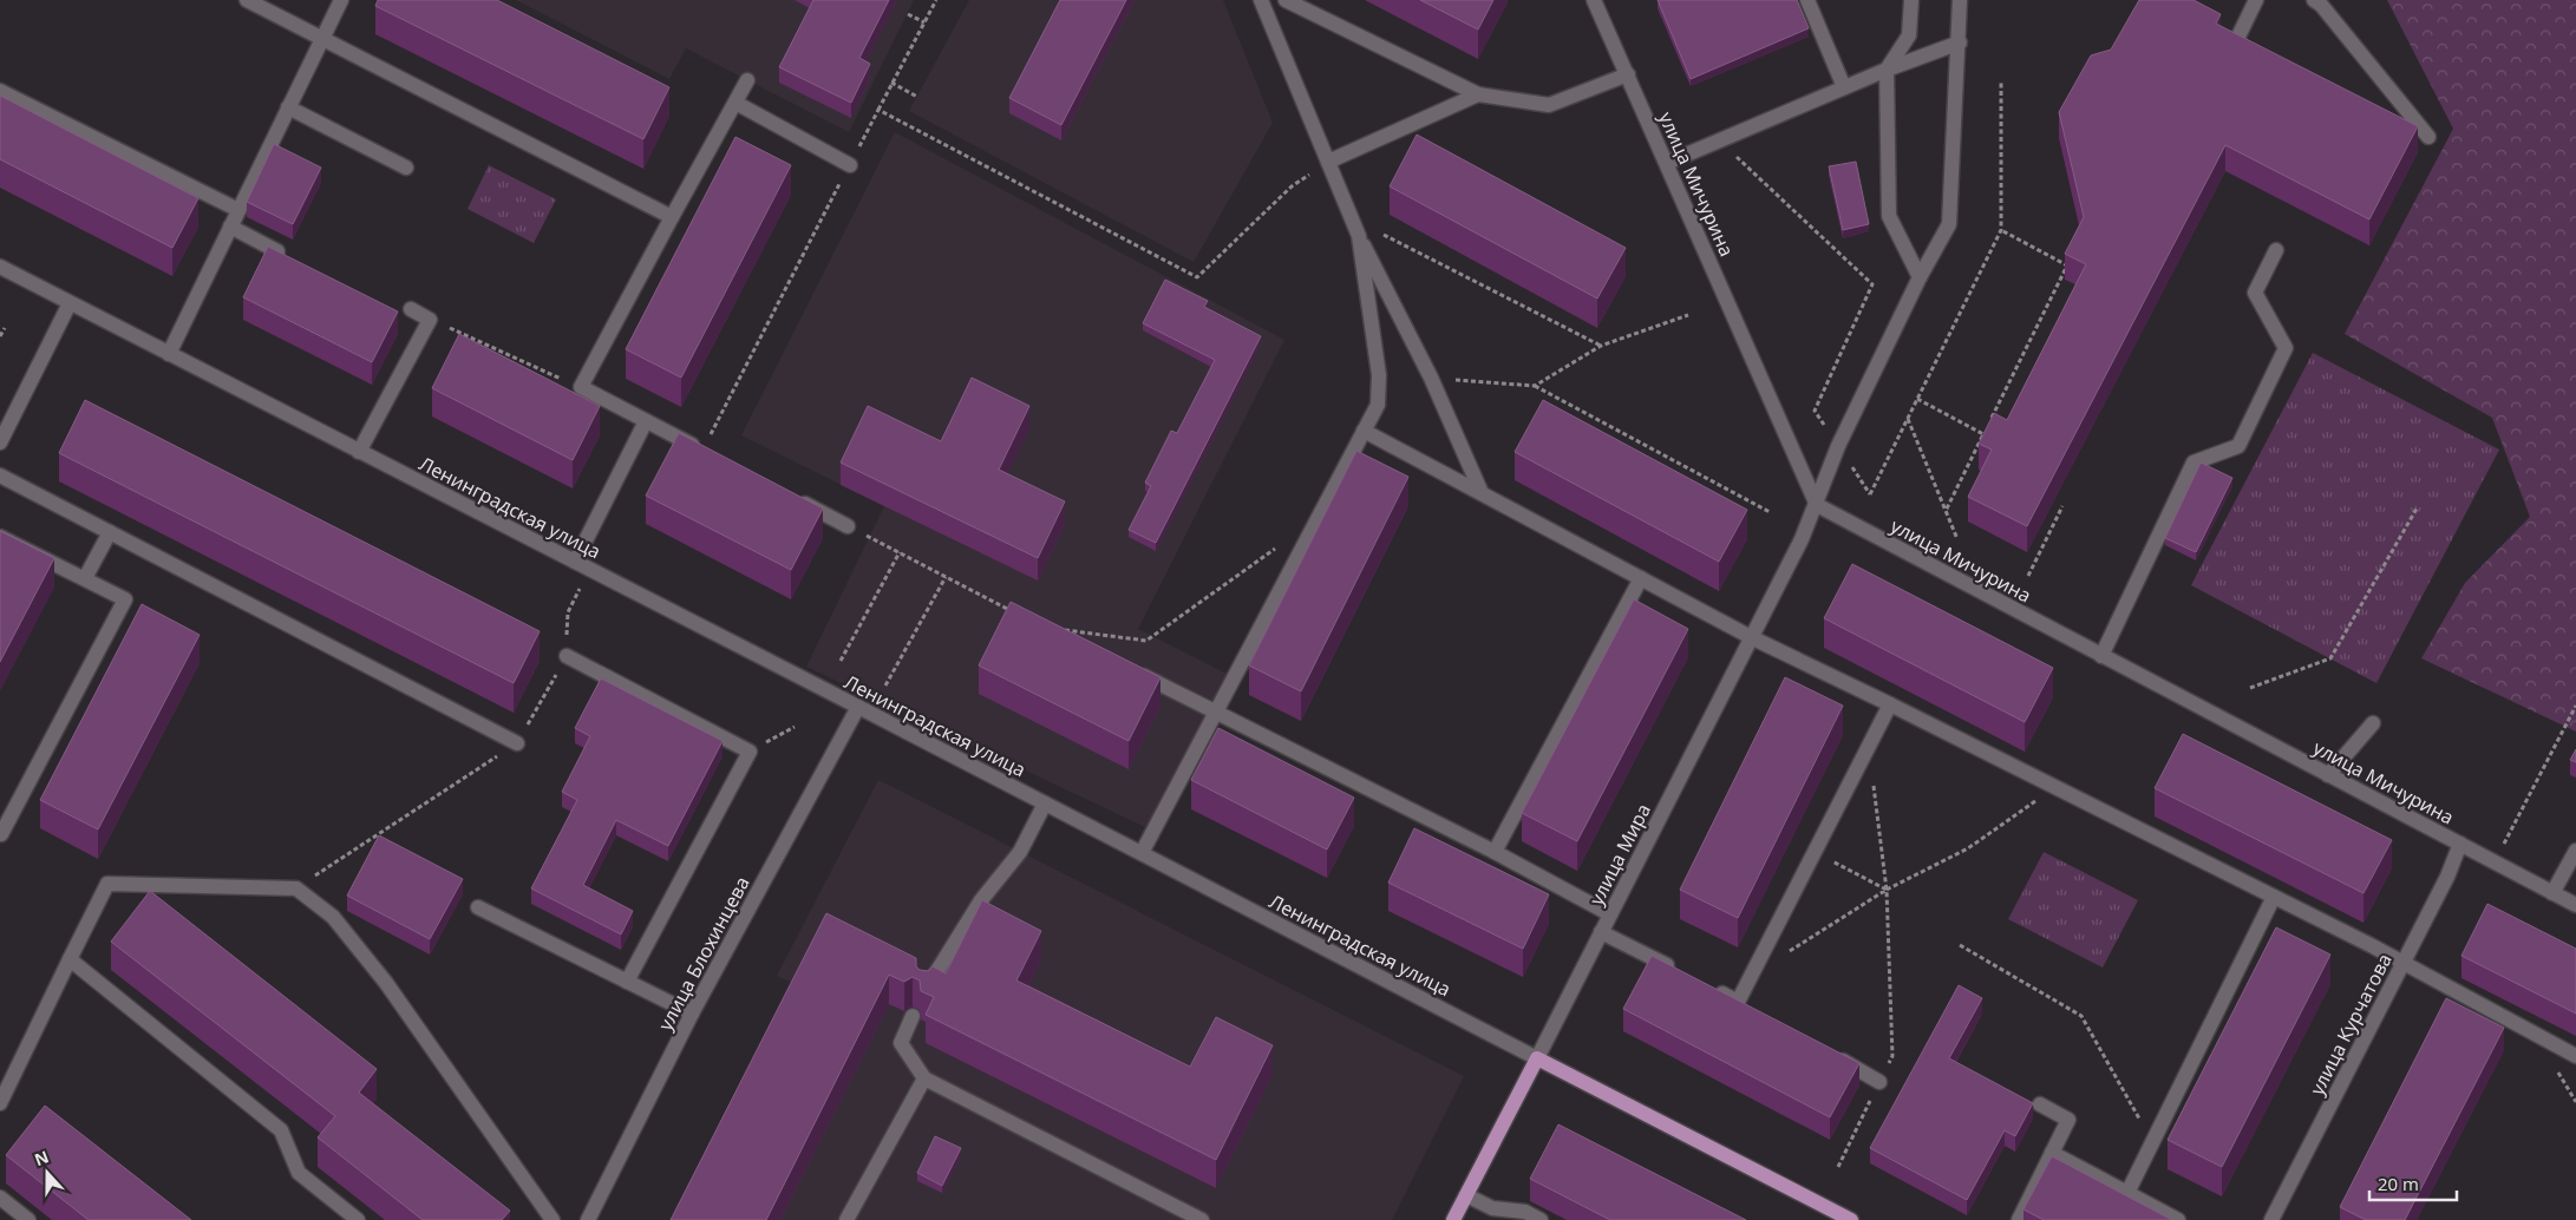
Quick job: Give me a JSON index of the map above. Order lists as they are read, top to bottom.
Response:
{
  "streets": {
    "main road": ["Ленинградская улица", "улица Мира"],
    "street": ["улица Мичурина", "улица Блохинцева", "улица Курчатова"]
  },
  "crossings": [
    ["улица Мичурина", "улица Мира"],
    ["улица Мичурина", "улица Курчатова"],
    ["Ленинградская улица", "улица Мира"],
    ["Ленинградская улица", "улица Блохинцева"]
  ],
  "scale_bar": "20 m",
  "north": "top"
}
